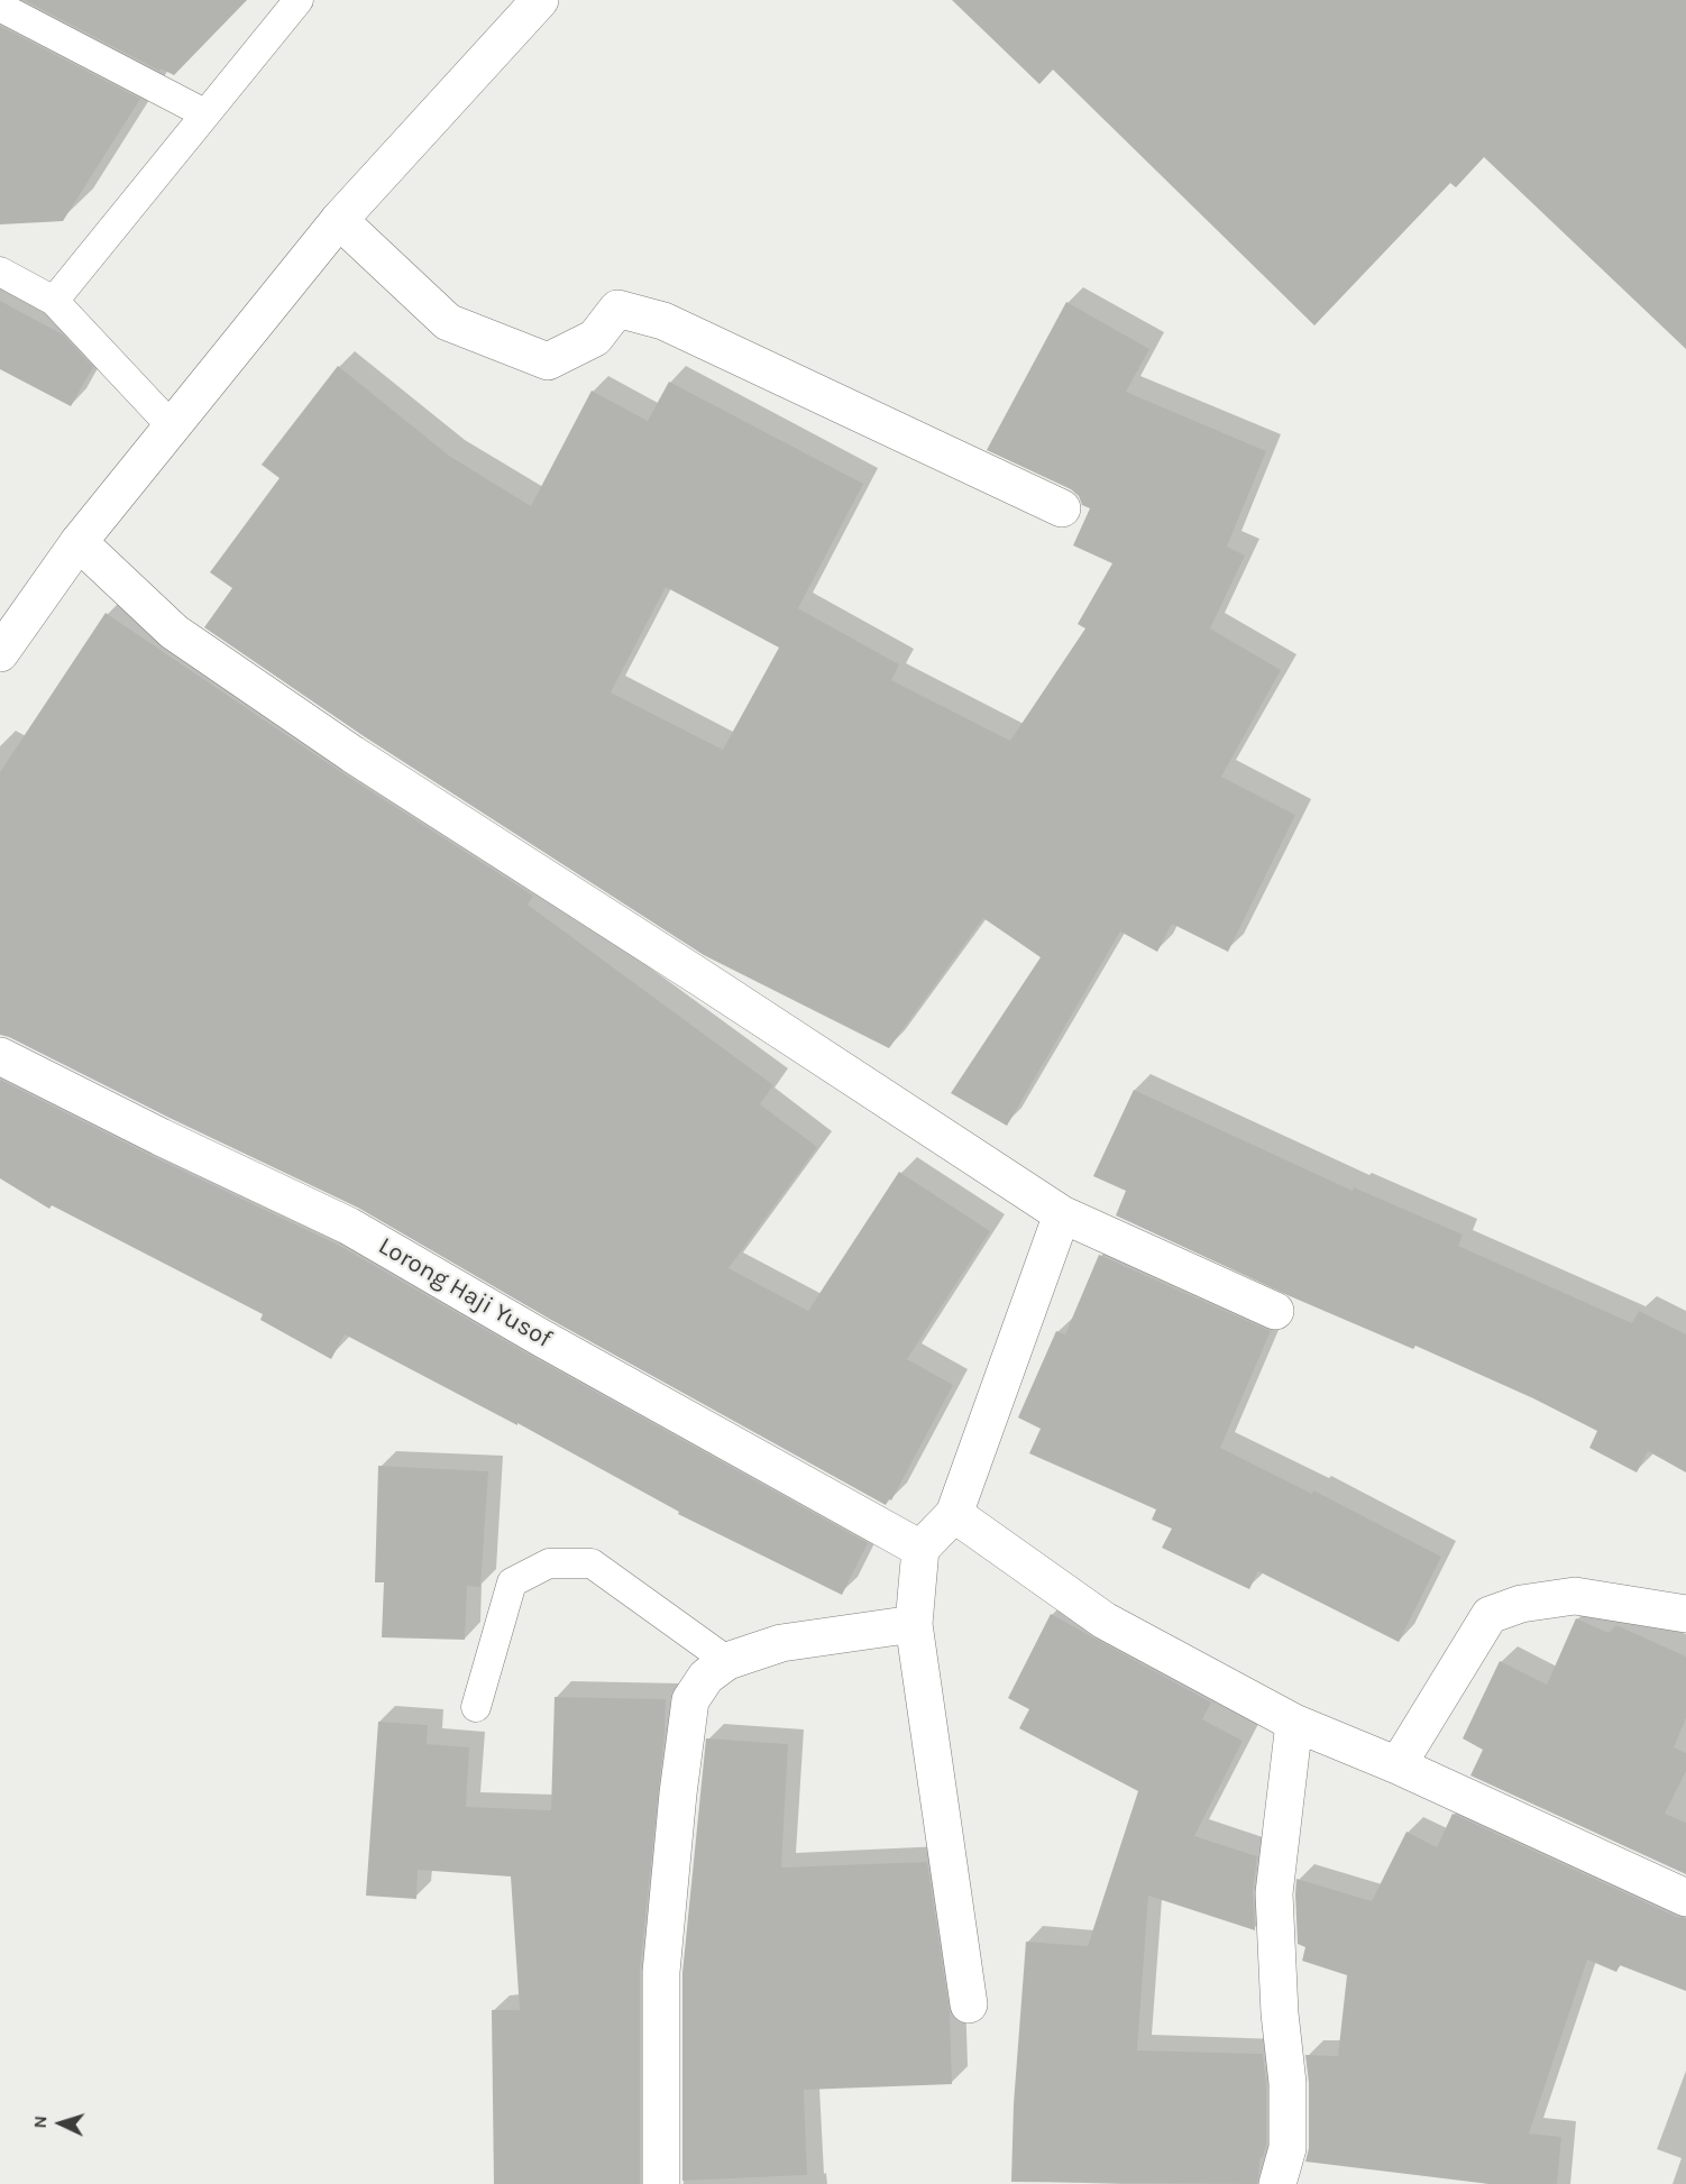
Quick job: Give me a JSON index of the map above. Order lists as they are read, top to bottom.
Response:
{
  "streets": {
    "street": ["Lorong Haji Yusof"]
  },
  "north": "left"
}
